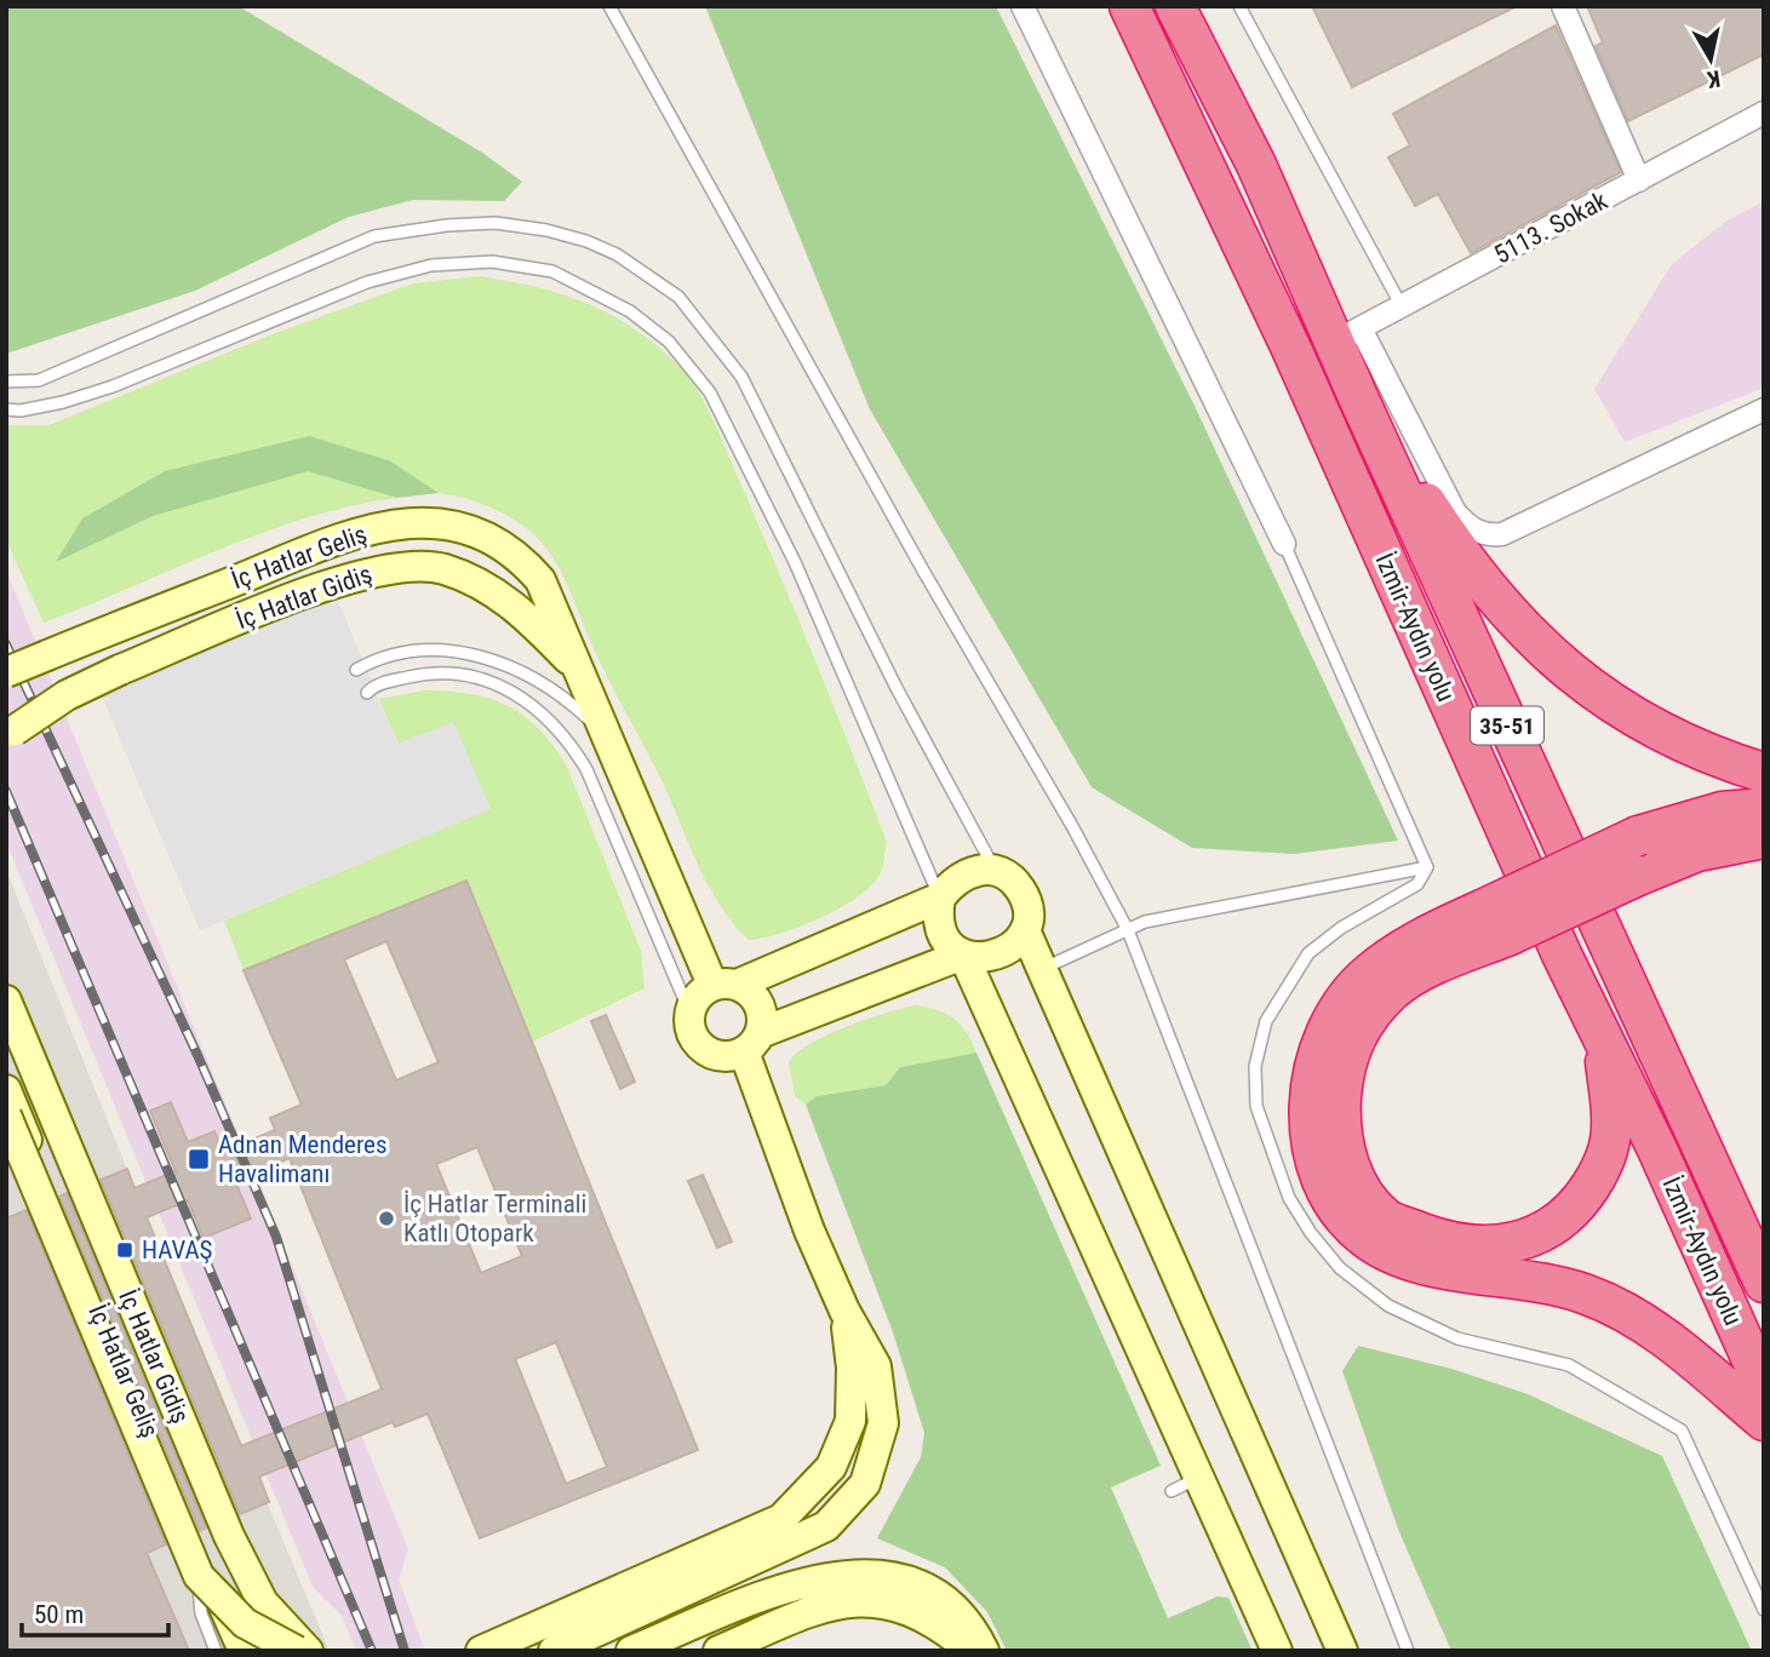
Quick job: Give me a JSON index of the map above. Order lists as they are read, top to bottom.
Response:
{
  "streets": {
    "highway": ["İzmir-Aydın yolu", "35-51"],
    "street": ["5113. Sokak", "İç Hatlar Geliş", "İç Hatlar Gidiş"]
  },
  "crossings": [
    ["5113. Sokak", "İzmir-Aydın yolu"],
    ["İç Hatlar Geliş", "İç Hatlar Gidiş"]
  ],
  "places": {
    "transit": ["Adnan Menderes Havalimanı", "HAVAŞ"],
    "other": ["İç Hatlar Terminali Katlı Otopark"]
  },
  "scale_bar": "50 m",
  "north": "bottom"
}
